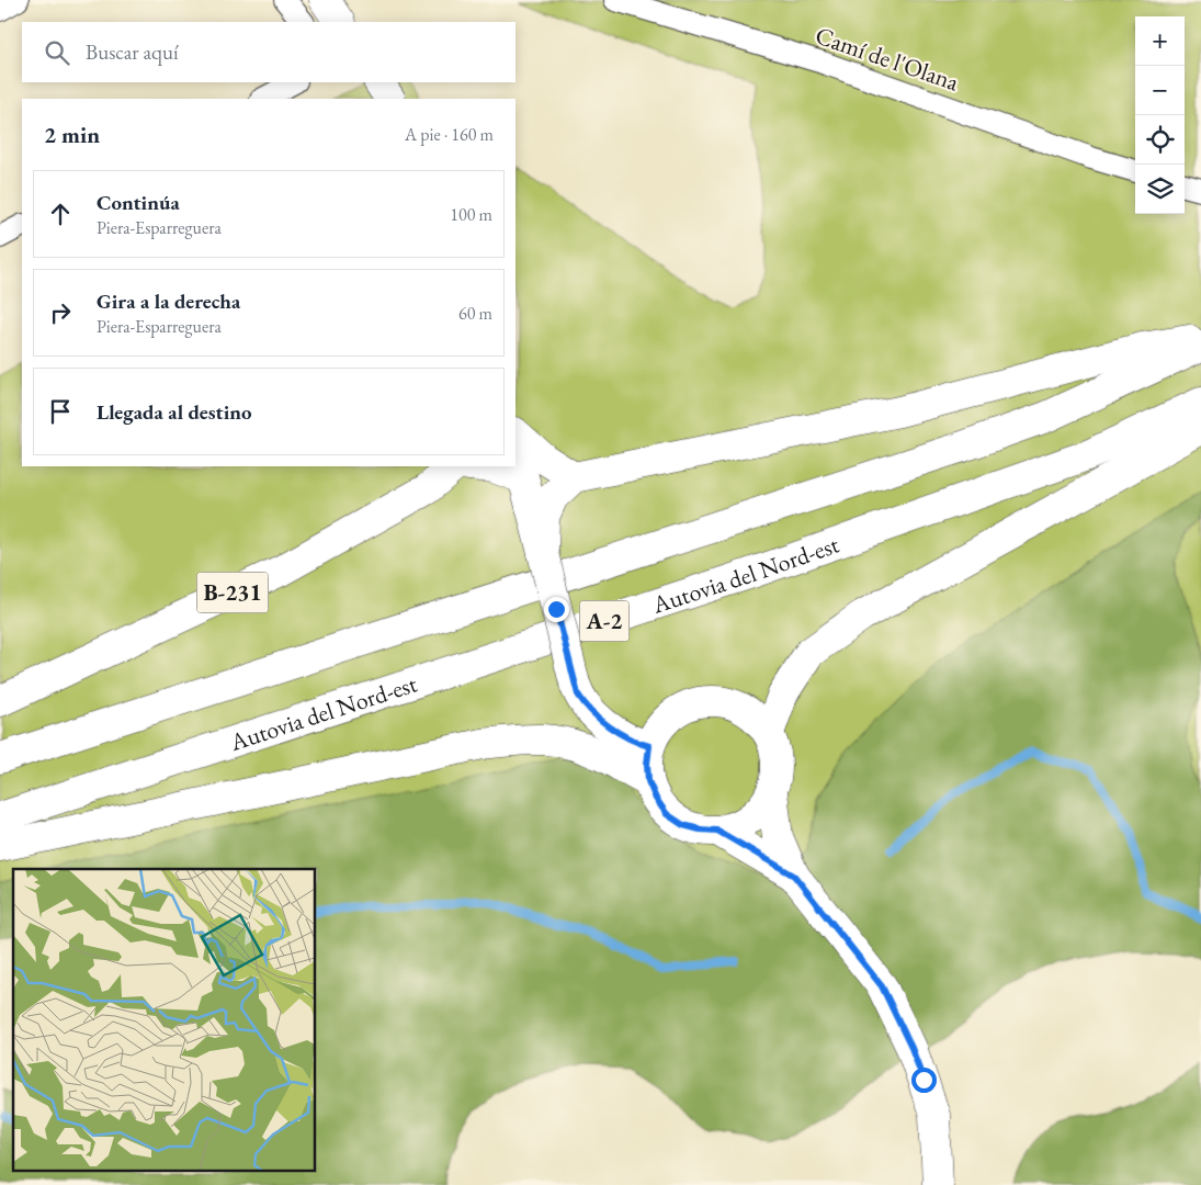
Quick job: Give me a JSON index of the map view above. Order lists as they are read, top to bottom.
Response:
{
  "streets": {
    "main road": ["Autovia del Nord-est", "B-231", "A-2"],
    "street": ["Camí de l'Olana"]
  },
  "page": {
    "map_buttons": ["+", "−"],
    "search": "Buscar aquí",
    "heading": ["2 min", "A pie · 160 m"],
    "list": [
      ["Continúa", "Piera-Esparreguera", "100 m"],
      ["Gira a la derecha", "Piera-Esparreguera", "60 m"],
      "Llegada al destino"
    ]
  }
}
